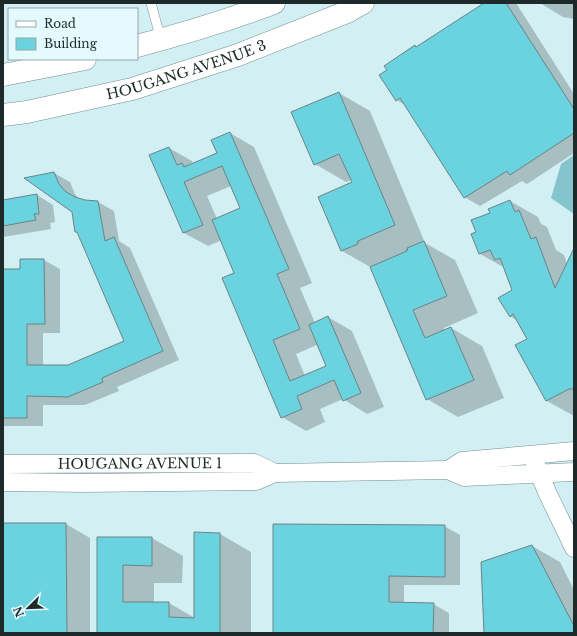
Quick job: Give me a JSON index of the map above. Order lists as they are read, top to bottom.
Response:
{
  "streets": {
    "highway": ["HOUGANG AVENUE 3"],
    "street": ["HOUGANG AVENUE 1"]
  },
  "legend": ["Road", "Building"],
  "north": "bottom left"
}
